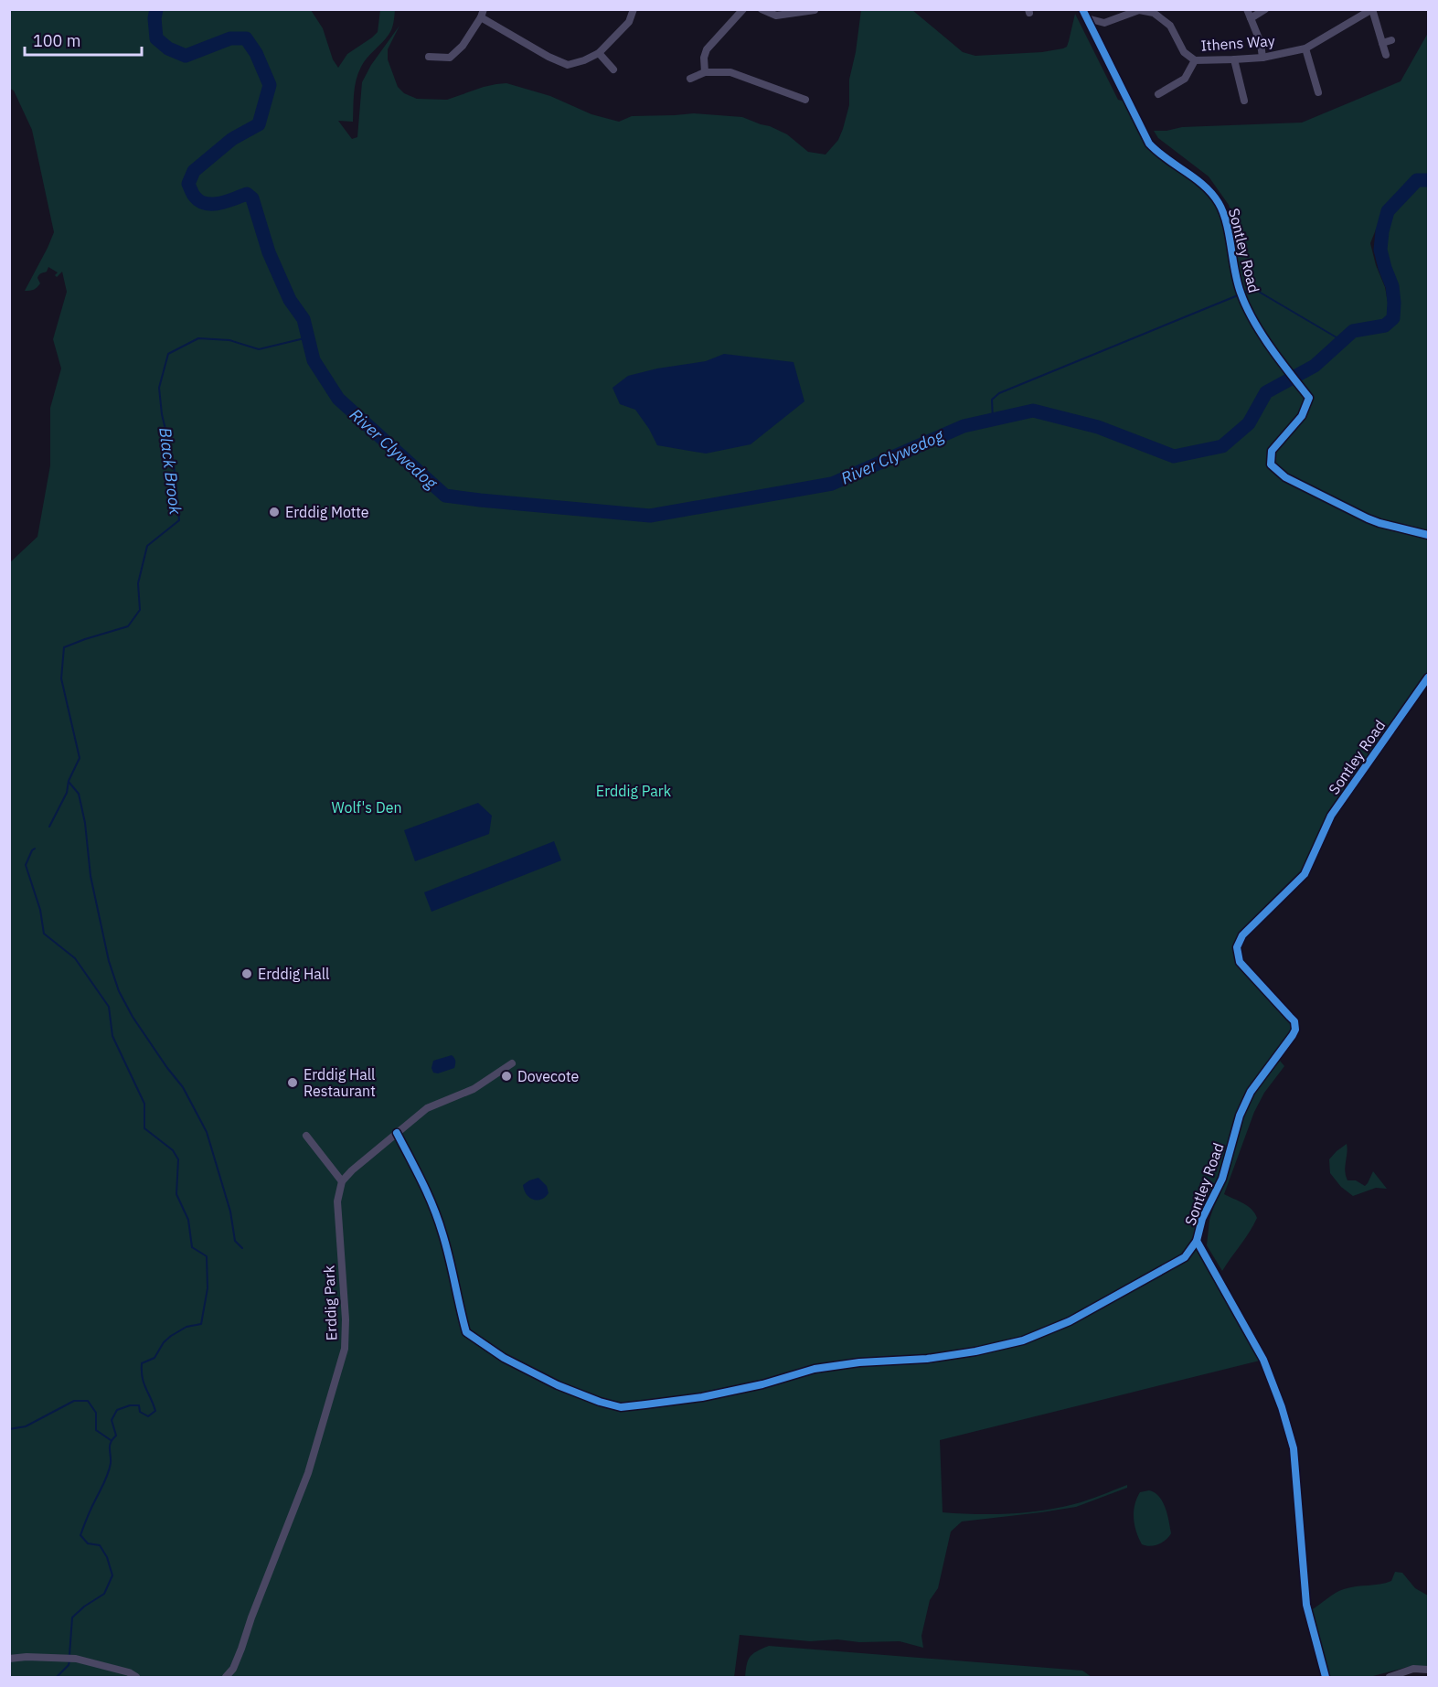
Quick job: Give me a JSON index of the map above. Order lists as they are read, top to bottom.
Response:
{
  "streets": {
    "street": ["Ithens Way", "Sontley Road", "Erddig Park"]
  },
  "crossings": [
    ["Ithens Way", "Sontley Road"]
  ],
  "water": ["River Clywedog", "Black Brook"],
  "parks": ["Erddig Park", "Wolf's Den"],
  "places": [
    "Erddig Motte",
    "Erddig Hall",
    "Dovecote",
    "Erddig Hall Restaurant"
  ],
  "scale_bar": "100 m"
}
